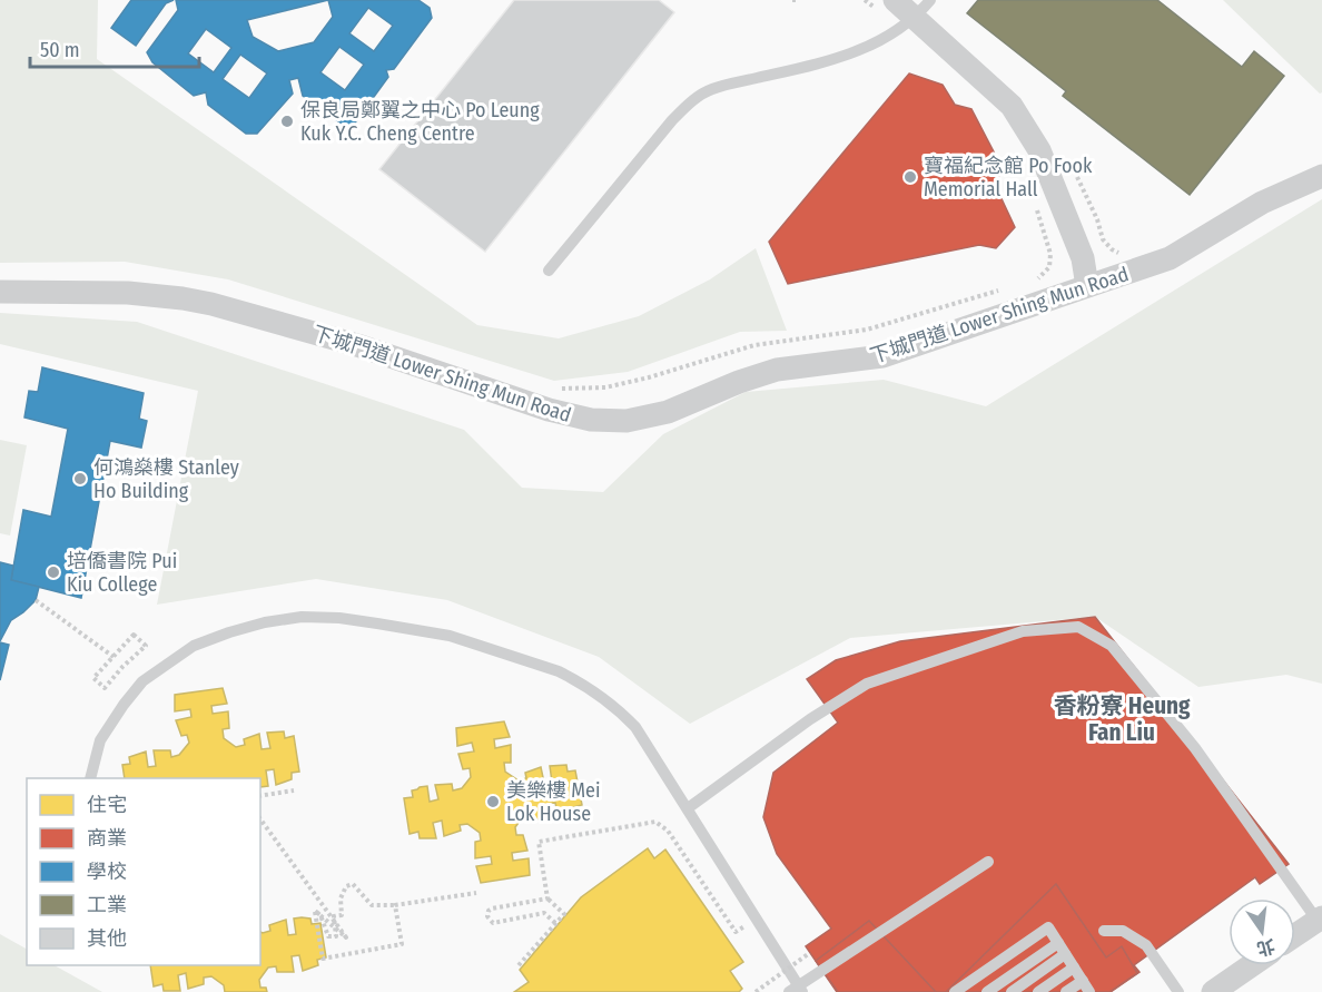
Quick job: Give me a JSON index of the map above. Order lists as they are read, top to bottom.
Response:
{
  "streets": {
    "street": ["下城門道 Lower Shing Mun Road"]
  },
  "districts": ["香粉寮 Heung Fan Liu"],
  "places": [
    "保良局鄭翼之中心 Po Leung Kuk Y.C. Cheng Centre",
    "寶福紀念館 Po Fook Memorial Hall",
    "何鴻燊樓 Stanley Ho Building",
    "培僑書院 Pui Kiu College",
    "美樂樓 Mei Lok House"
  ],
  "legend": [
    "住宅",
    "商業",
    "學校",
    "工業",
    "其他"
  ],
  "scale_bar": "50 m",
  "north": "bottom"
}
